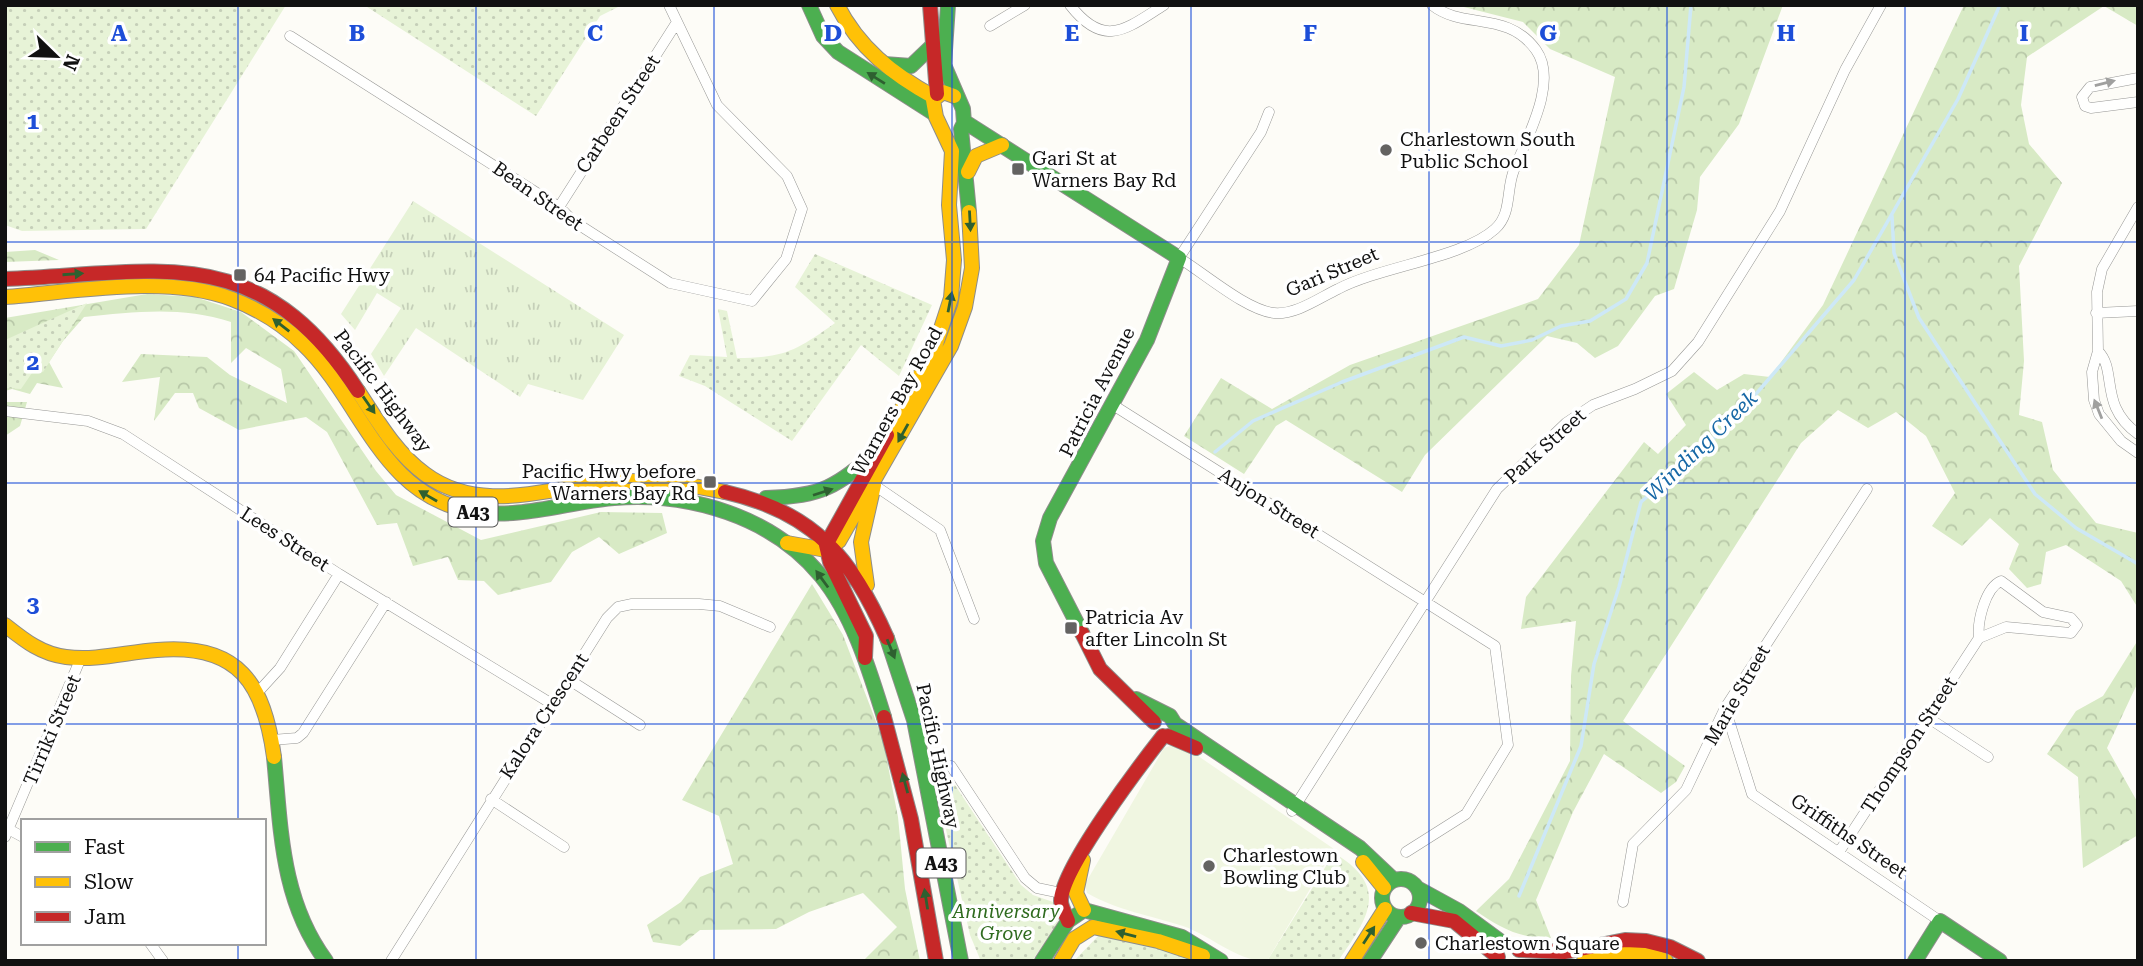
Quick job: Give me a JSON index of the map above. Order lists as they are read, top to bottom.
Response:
{
  "streets": {
    "main road": [
      "Gari Street",
      "Pacific Highway",
      "Patricia Avenue",
      "Warners Bay Road",
      "A43",
      "Griffiths Street"
    ],
    "street": [
      "Carbeen Street",
      "Bean Street",
      "Park Street",
      "Anjon Street",
      "Lees Street",
      "Marie Street",
      "Kalora Crescent",
      "Tirriki Street",
      "Thompson Street"
    ]
  },
  "crossings": [
    ["Carbeen Street", "Bean Street"],
    ["Gari Street", "Patricia Avenue"],
    ["Gari Street", "Warners Bay Road"],
    ["Pacific Highway", "Warners Bay Road"],
    ["Patricia Avenue", "Park Street"],
    ["Patricia Avenue", "Anjon Street"],
    ["Park Street", "Anjon Street"],
    ["Lees Street", "Kalora Crescent"],
    ["Marie Street", "Griffiths Street"],
    ["Thompson Street", "Griffiths Street"]
  ],
  "water": ["Winding Creek"],
  "parks": ["Anniversary Grove"],
  "places": {
    "other": ["Charlestown South Public School", "Charlestown Bowling Club", "Charlestown Square"],
    "transit": [
      "Gari St at Warners Bay Rd",
      "64 Pacific Hwy",
      "Pacific Hwy before Warners Bay Rd",
      "Patricia Av after Lincoln St"
    ]
  },
  "legend": ["Fast", "Slow", "Jam"],
  "north": "bottom right",
  "grid": {
    "columns": [
      "A",
      "B",
      "C",
      "D",
      "E",
      "F",
      "G",
      "H",
      "I"
    ],
    "rows": ["1", "2", "3"]
  }
}
